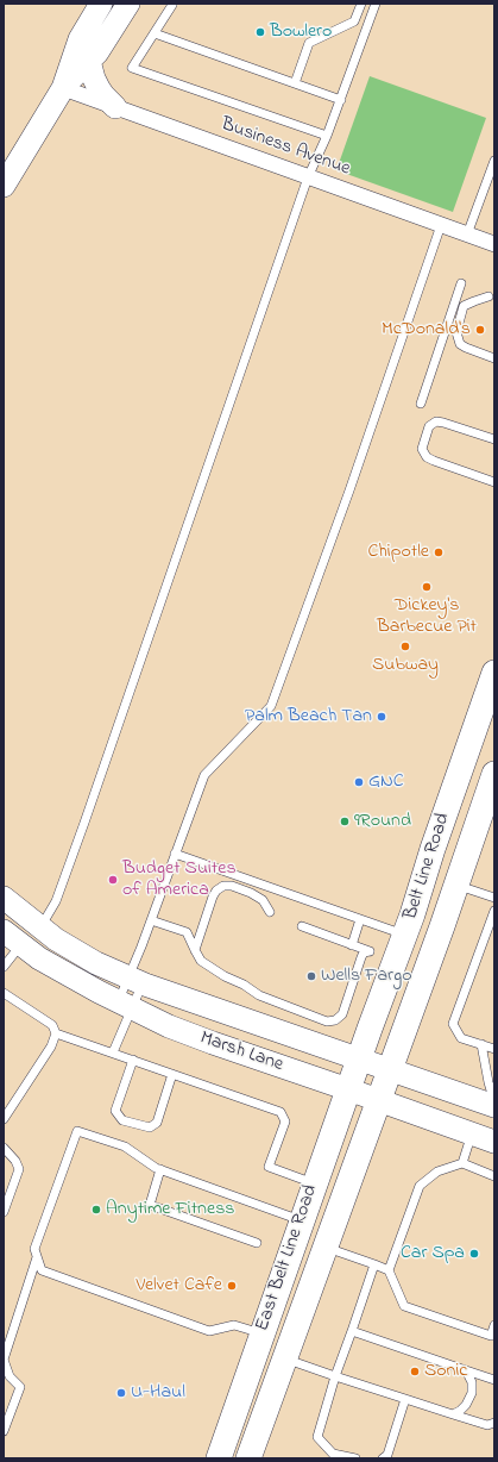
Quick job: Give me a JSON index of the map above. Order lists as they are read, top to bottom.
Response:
{
  "streets": {
    "main road": ["Belt Line Road", "Marsh Lane", "East Belt Line Road"],
    "street": ["Business Avenue"]
  },
  "crossings": [
    ["Belt Line Road", "Marsh Lane"],
    ["Belt Line Road", "East Belt Line Road"],
    ["Marsh Lane", "East Belt Line Road"]
  ],
  "places": [
    "Bowlero",
    "McDonald's",
    "Chipotle",
    "Dickey's Barbecue Pit",
    "Subway",
    "Palm Beach Tan",
    "GNC",
    "9Round",
    "Budget Suites of America",
    "Wells Fargo",
    "Anytime Fitness",
    "Car Spa",
    "Velvet Cafe",
    "Sonic",
    "U-Haul"
  ]
}
